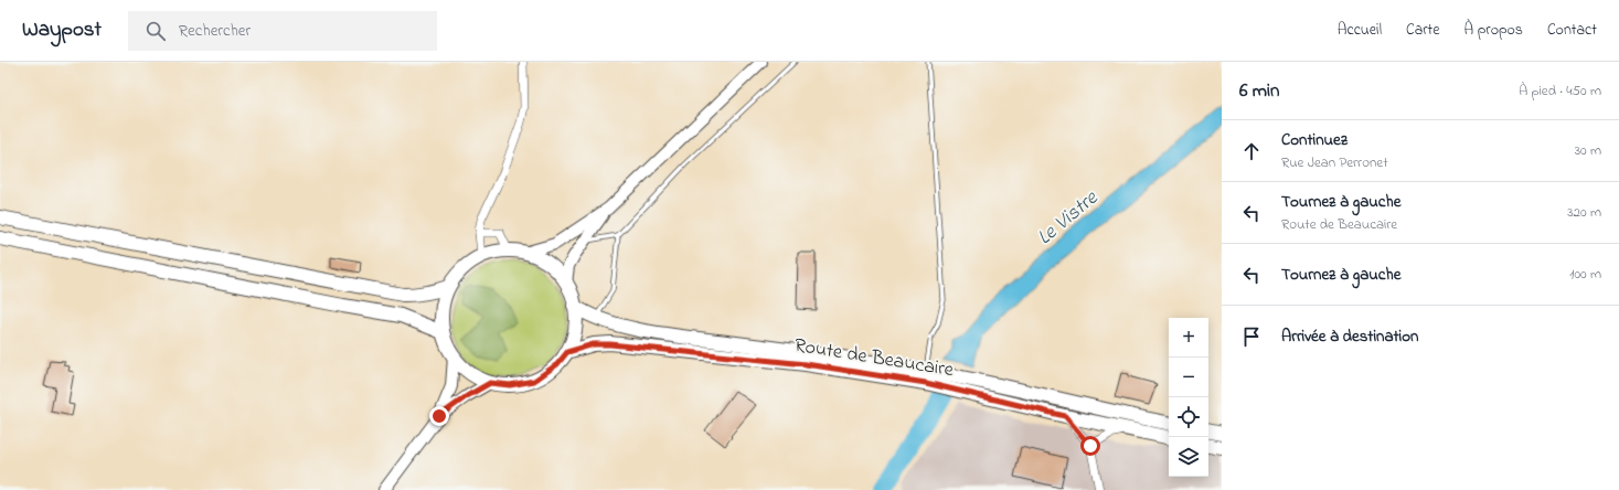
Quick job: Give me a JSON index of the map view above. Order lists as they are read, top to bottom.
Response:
{
  "streets": {
    "main road": ["Route de Beaucaire"]
  },
  "water": ["Le Vistre"],
  "page": {
    "header": "Waypost",
    "search": "Rechercher",
    "nav": [
      "Accueil",
      "Carte",
      "À propos",
      "Contact"
    ],
    "heading": ["6 min", "À pied · 450 m"],
    "list": [
      ["Continuez", "Rue Jean Perronet", "30 m"],
      ["Tournez à gauche", "Route de Beaucaire", "320 m"],
      ["Tournez à gauche", "100 m"],
      "Arrivée à destination"
    ],
    "map_buttons": ["+", "−"]
  }
}
